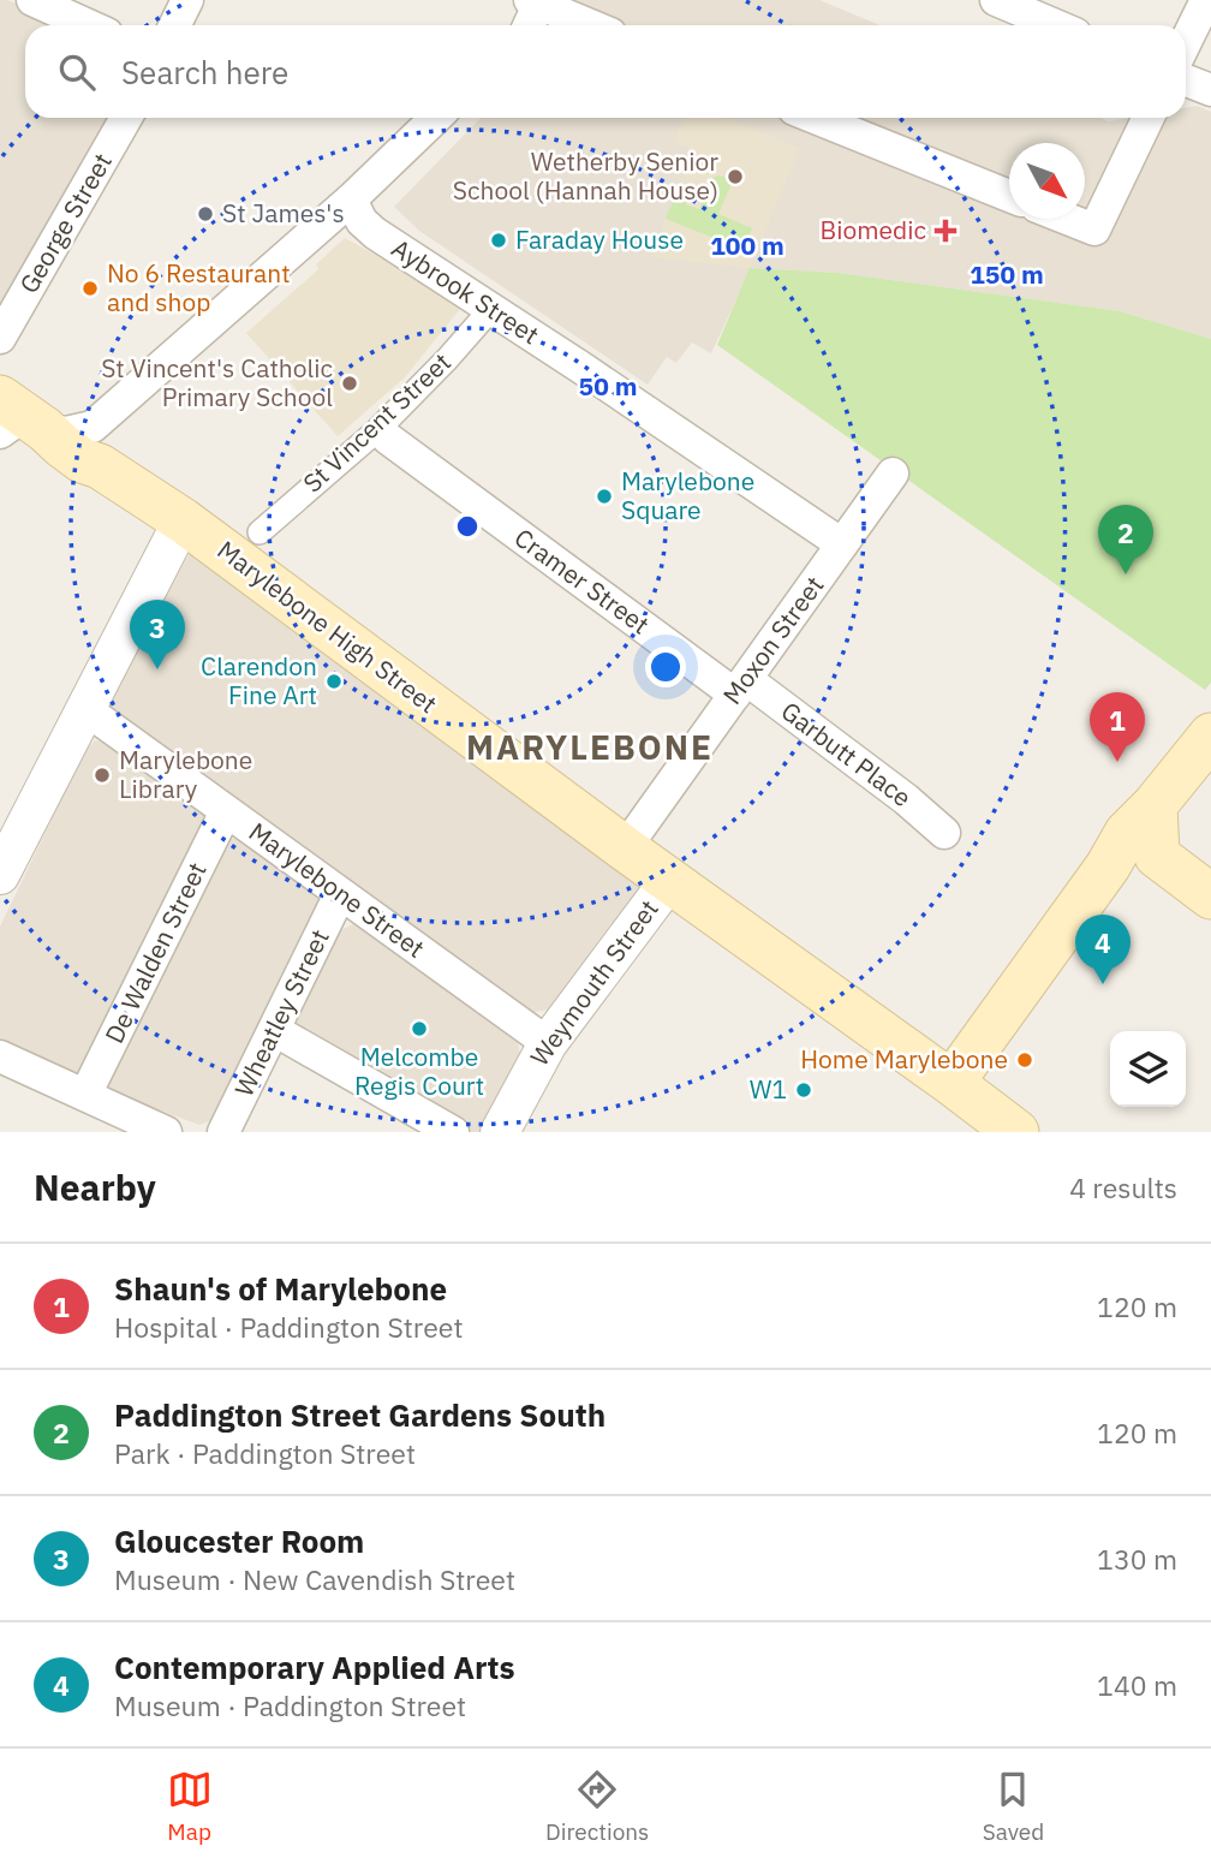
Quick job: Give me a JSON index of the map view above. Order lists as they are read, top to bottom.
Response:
{
  "streets": {
    "main road": ["Marylebone High Street"],
    "street": [
      "George Street",
      "Aybrook Street",
      "St Vincent Street",
      "Cramer Street",
      "Moxon Street",
      "Garbutt Place",
      "Marylebone Street",
      "De Walden Street",
      "Weymouth Street",
      "Wheatley Street"
    ]
  },
  "crossings": [
    ["Aybrook Street", "St Vincent Street"],
    ["Aybrook Street", "Moxon Street"],
    ["St Vincent Street", "Cramer Street"],
    ["Cramer Street", "Moxon Street"],
    ["Cramer Street", "Garbutt Place"],
    ["Marylebone High Street", "Moxon Street"],
    ["Marylebone High Street", "Weymouth Street"],
    ["Moxon Street", "Garbutt Place"],
    ["Marylebone Street", "De Walden Street"],
    ["Marylebone Street", "Weymouth Street"],
    ["Marylebone Street", "Wheatley Street"]
  ],
  "districts": ["MARYLEBONE"],
  "places": {
    "other": [
      "Wetherby Senior School (Hannah House)",
      "St James's",
      "Faraday House",
      "No 6 Restaurant and shop",
      "St Vincent's Catholic Primary School",
      "Marylebone Square",
      "Clarendon Fine Art",
      "Marylebone Library",
      "Melcombe Regis Court",
      "Home Marylebone",
      "W1"
    ],
    "health": ["Biomedic"]
  },
  "north": "bottom right",
  "page": {
    "search": "Search here",
    "pins": [
      "2",
      "3",
      "1",
      "4"
    ],
    "heading": ["Nearby", "4 results"],
    "list": [
      {
        "mark": "1",
        "name": "Shaun's of Marylebone",
        "note": "Hospital · Paddington Street",
        "value": "120 m"
      },
      {
        "mark": "2",
        "name": "Paddington Street Gardens South",
        "note": "Park · Paddington Street",
        "value": "120 m"
      },
      {
        "mark": "3",
        "name": "Gloucester Room",
        "note": "Museum · New Cavendish Street",
        "value": "130 m"
      },
      {
        "mark": "4",
        "name": "Contemporary Applied Arts",
        "note": "Museum · Paddington Street",
        "value": "140 m"
      }
    ],
    "nav": ["Map", "Directions", "Saved"]
  },
  "rings": ["100 m", "150 m", "50 m"]
}
